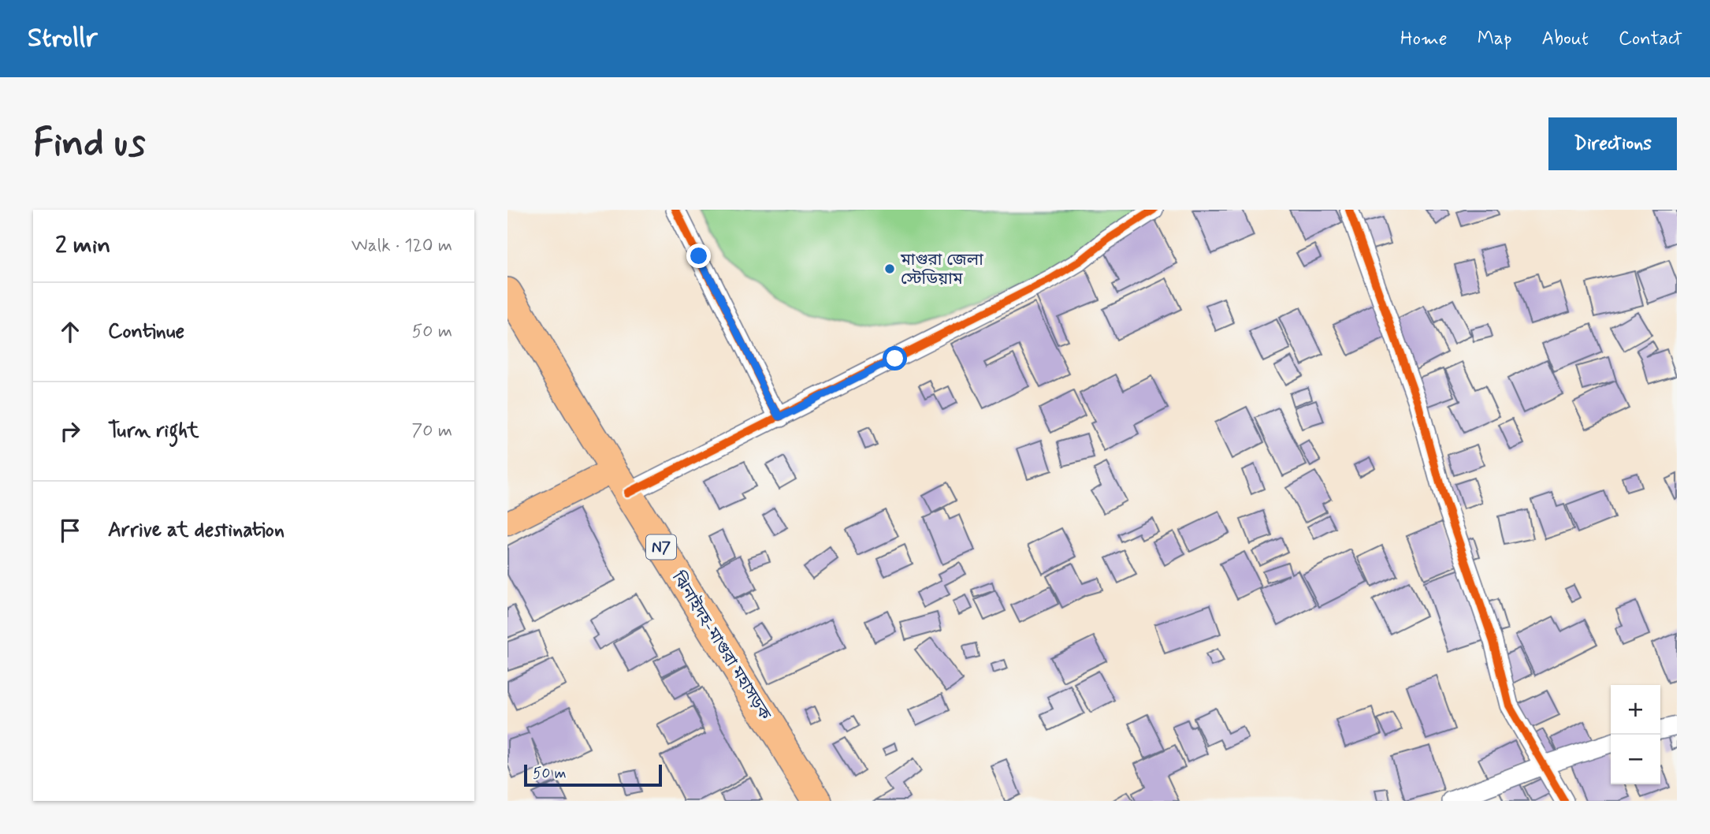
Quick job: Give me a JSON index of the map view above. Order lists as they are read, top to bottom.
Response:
{
  "streets": {
    "highway": ["N7", "ঝিনাইদহ-মাগুরা মহাসড়ক"]
  },
  "places": ["মাগুরা জেলা স্টেডিয়াম"],
  "scale_bar": "50 m",
  "page": {
    "header": "Strollr",
    "nav": [
      "Home",
      "Map",
      "About",
      "Contact"
    ],
    "buttons": "Directions",
    "title": "Find us",
    "heading": ["2 min", "Walk · 120 m"],
    "list": [
      ["Continue", "50 m"],
      ["Turn right", "70 m"],
      "Arrive at destination"
    ],
    "map_buttons": ["+", "−"],
    "scale": "50 m"
  }
}
